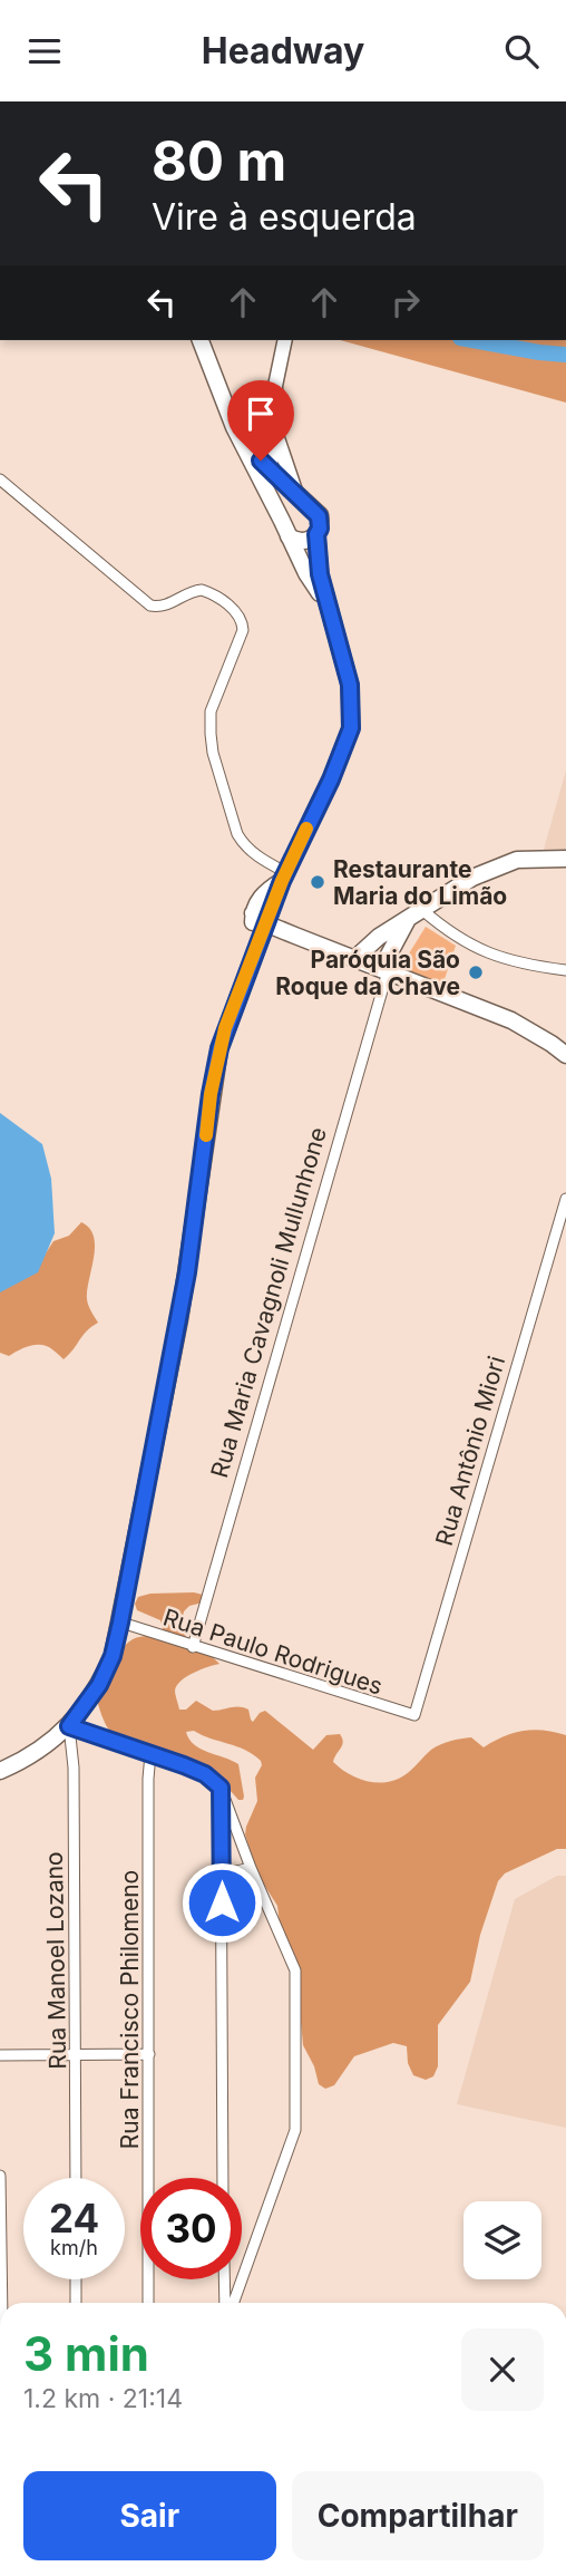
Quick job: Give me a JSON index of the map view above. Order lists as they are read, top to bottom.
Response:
{
  "streets": {
    "main road": ["Rua Maria Cavagnoli Mullunhone"],
    "street": [
      "Rua Antônio Miori",
      "Rua Paulo Rodrigues",
      "Rua Manoel Lozano",
      "Rua Francisco Philomeno"
    ]
  },
  "crossings": [
    ["Rua Maria Cavagnoli Mullunhone", "Rua Paulo Rodrigues"],
    ["Rua Antônio Miori", "Rua Paulo Rodrigues"]
  ],
  "places": ["Restaurante Maria do Limão", "Paróquia São Roque da Chave"],
  "page": {
    "header": "Headway",
    "turn": ["80 m", "Vire à esquerda"],
    "speed": "24 km/h",
    "limit": "30",
    "heading": ["3 min", "1.2 km · 21:14"],
    "buttons": ["Sair", "Compartilhar"]
  }
}
